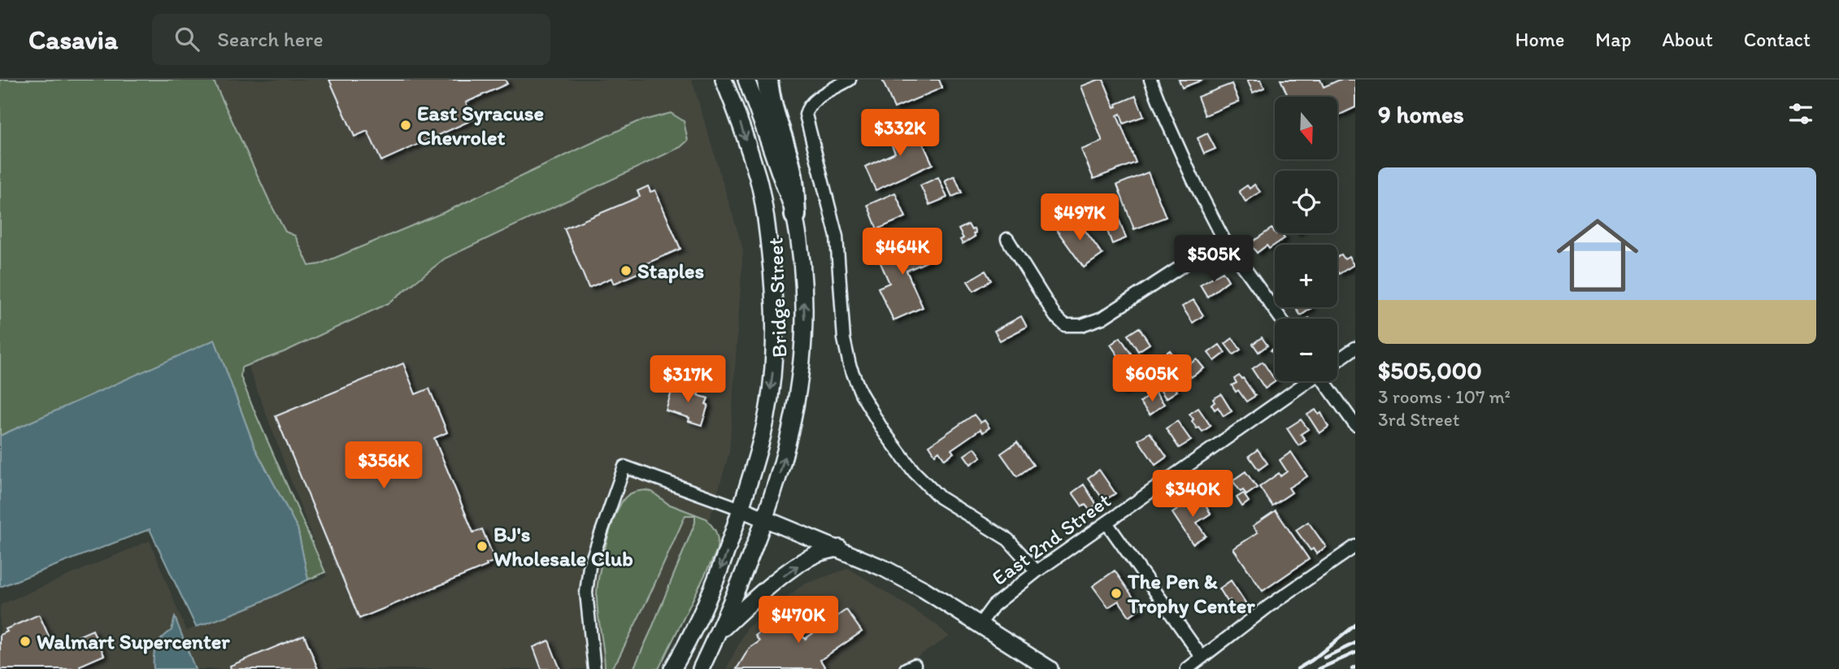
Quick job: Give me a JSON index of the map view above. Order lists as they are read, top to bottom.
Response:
{
  "streets": {
    "main road": ["Bridge Street"],
    "street": ["East 2nd Street"]
  },
  "places": [
    "East Syracuse Chevrolet",
    "Staples",
    "BJ's Wholesale Club",
    "The Pen & Trophy Center",
    "Walmart Supercenter"
  ],
  "north": "bottom",
  "page": {
    "header": "Casavia",
    "search": "Search here",
    "nav": [
      "Home",
      "Map",
      "About",
      "Contact"
    ],
    "heading": "9 homes",
    "map_buttons": ["+", "−"],
    "price": [
      "$332K",
      "$497K",
      "$464K",
      "$505K",
      "$605K",
      "$317K",
      "$356K",
      "$340K",
      "$470K"
    ],
    "list": [
      {
        "name": "$505,000",
        "note": "3 rooms · 107 m² · 3rd Street"
      }
    ]
  }
}
